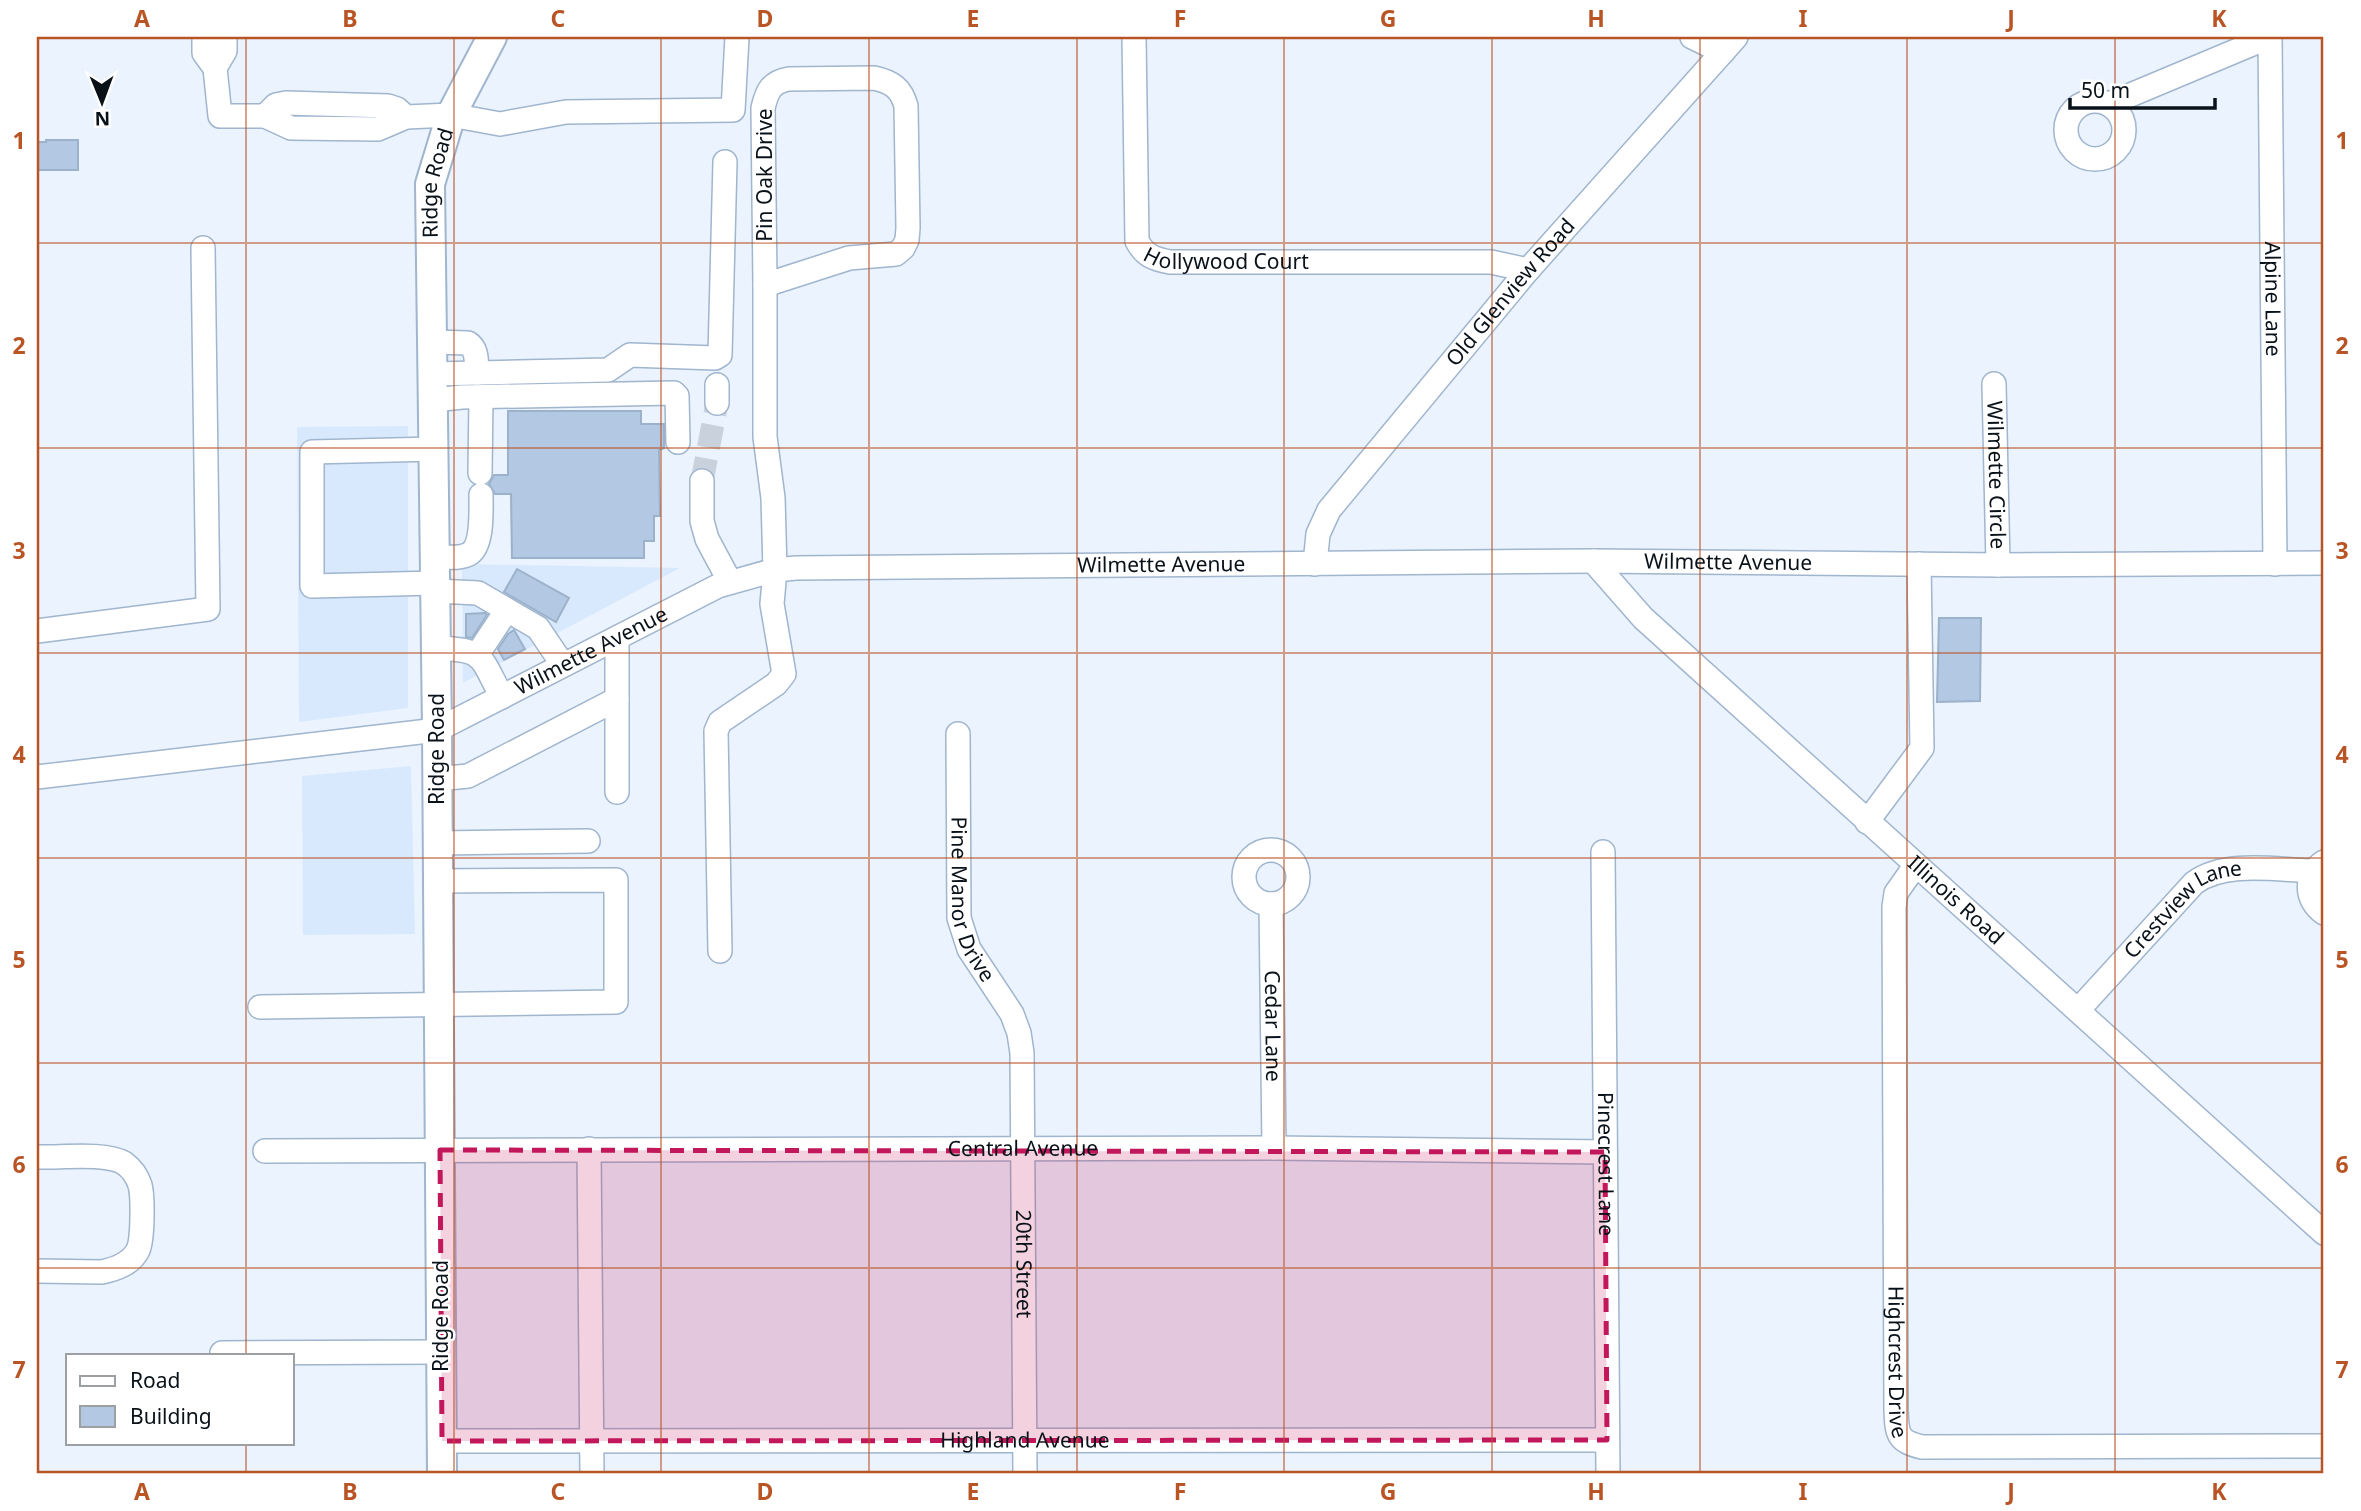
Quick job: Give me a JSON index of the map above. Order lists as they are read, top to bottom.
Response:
{
  "streets": {
    "main road": ["Ridge Road"],
    "street": [
      "Pin Oak Drive",
      "Hollywood Court",
      "Old Glenview Road",
      "Alpine Lane",
      "Wilmette Circle",
      "Wilmette Avenue",
      "Pine Manor Drive",
      "Illinois Road",
      "Crestview Lane",
      "Cedar Lane",
      "Central Avenue",
      "Pinecrest Lane",
      "20th Street",
      "Highcrest Drive",
      "Highland Avenue"
    ]
  },
  "crossings": [
    ["Pin Oak Drive", "Wilmette Avenue"],
    ["Ridge Road", "Wilmette Avenue"],
    ["Ridge Road", "Central Avenue"],
    ["Ridge Road", "Highland Avenue"],
    ["Hollywood Court", "Old Glenview Road"],
    ["Old Glenview Road", "Wilmette Avenue"],
    ["Alpine Lane", "Wilmette Avenue"],
    ["Wilmette Circle", "Wilmette Avenue"],
    ["Wilmette Avenue", "Illinois Road"],
    ["Pine Manor Drive", "20th Street"],
    ["Illinois Road", "Crestview Lane"],
    ["Illinois Road", "Highcrest Drive"],
    ["Cedar Lane", "Central Avenue"],
    ["Central Avenue", "Pinecrest Lane"],
    ["Central Avenue", "20th Street"],
    ["Pinecrest Lane", "Highland Avenue"],
    ["20th Street", "Highland Avenue"]
  ],
  "legend": ["Road", "Building"],
  "scale_bar": "50 m",
  "north": "bottom",
  "grid": {
    "columns": [
      "A",
      "B",
      "C",
      "D",
      "E",
      "F",
      "G",
      "H",
      "I",
      "J",
      "K"
    ],
    "rows": [
      "1",
      "2",
      "3",
      "4",
      "5",
      "6",
      "7"
    ]
  }
}
